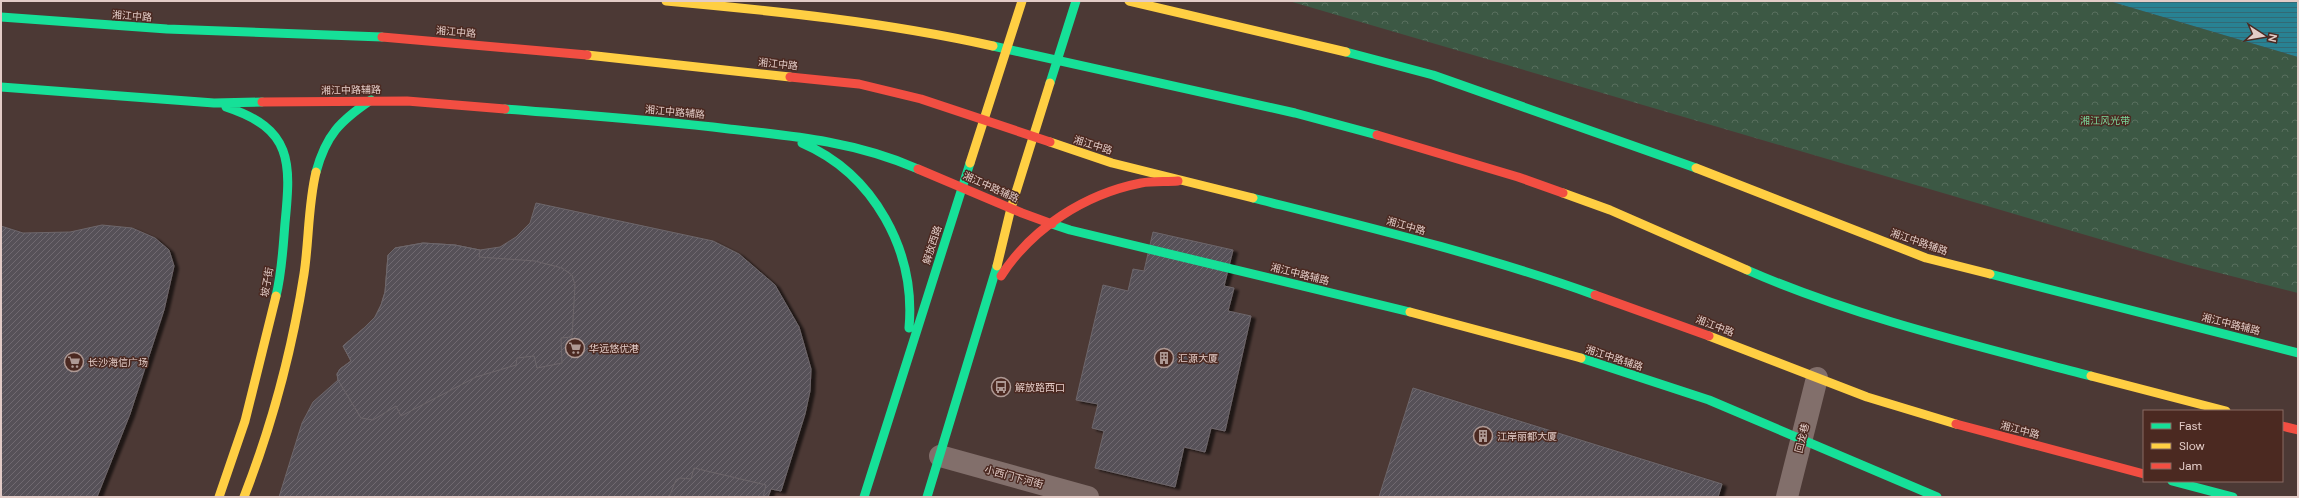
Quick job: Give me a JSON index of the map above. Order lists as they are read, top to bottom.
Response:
{
  "streets": {
    "main road": [
      "湘江中路",
      "湘江中路辅路",
      "解放西路",
      "坡子街"
    ],
    "street": ["回龙巷", "小西门下河街"]
  },
  "crossings": [
    ["湘江中路", "解放西路"],
    ["湘江中路", "回龙巷"],
    ["湘江中路辅路", "解放西路"],
    ["湘江中路辅路", "坡子街"],
    ["湘江中路辅路", "回龙巷"]
  ],
  "parks": ["湘江风光带"],
  "places": {
    "supermarket": ["华远悠优港", "长沙海信广场"],
    "building": ["汇源大厦", "江岸丽都大厦"],
    "bus stop": ["解放路西口"]
  },
  "legend": ["Fast", "Slow", "Jam"],
  "north": "right"
}
